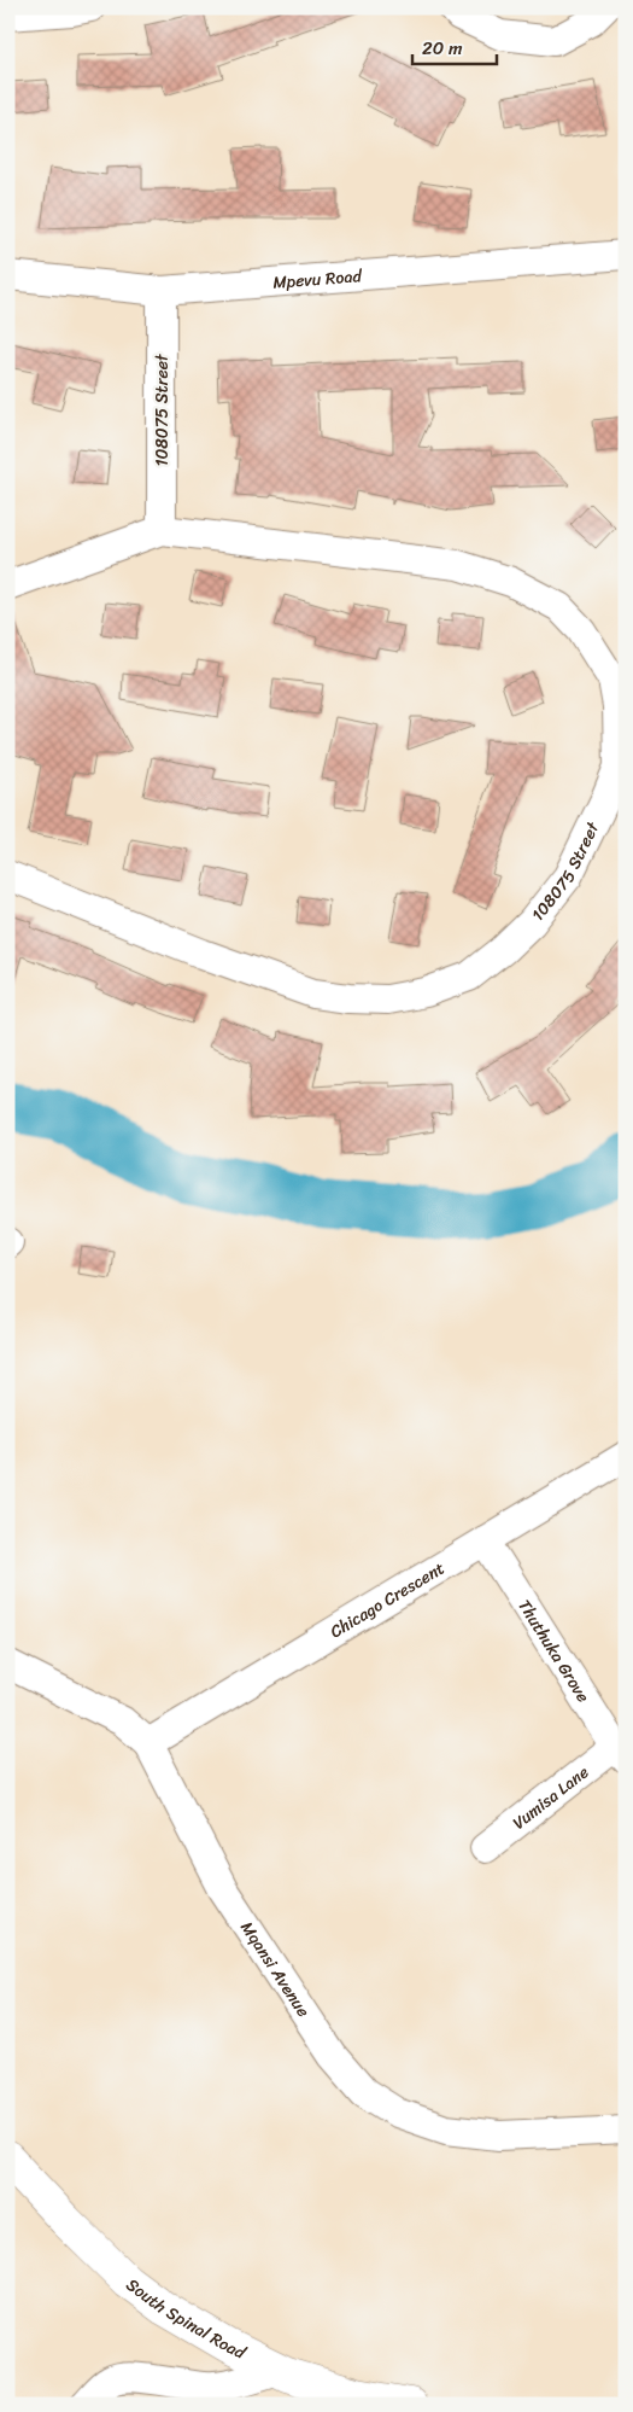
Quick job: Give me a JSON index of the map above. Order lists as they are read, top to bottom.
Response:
{
  "streets": {
    "street": [
      "Mpevu Road",
      "108075 Street",
      "Chicago Crescent",
      "Thuthuka Grove",
      "Vumisa Lane",
      "Mqansi Avenue",
      "South Spinal Road"
    ]
  },
  "crossings": [
    ["Mpevu Road", "108075 Street"],
    ["Chicago Crescent", "Thuthuka Grove"],
    ["Chicago Crescent", "Mqansi Avenue"],
    ["Thuthuka Grove", "Vumisa Lane"]
  ],
  "scale_bar": "20 m"
}
